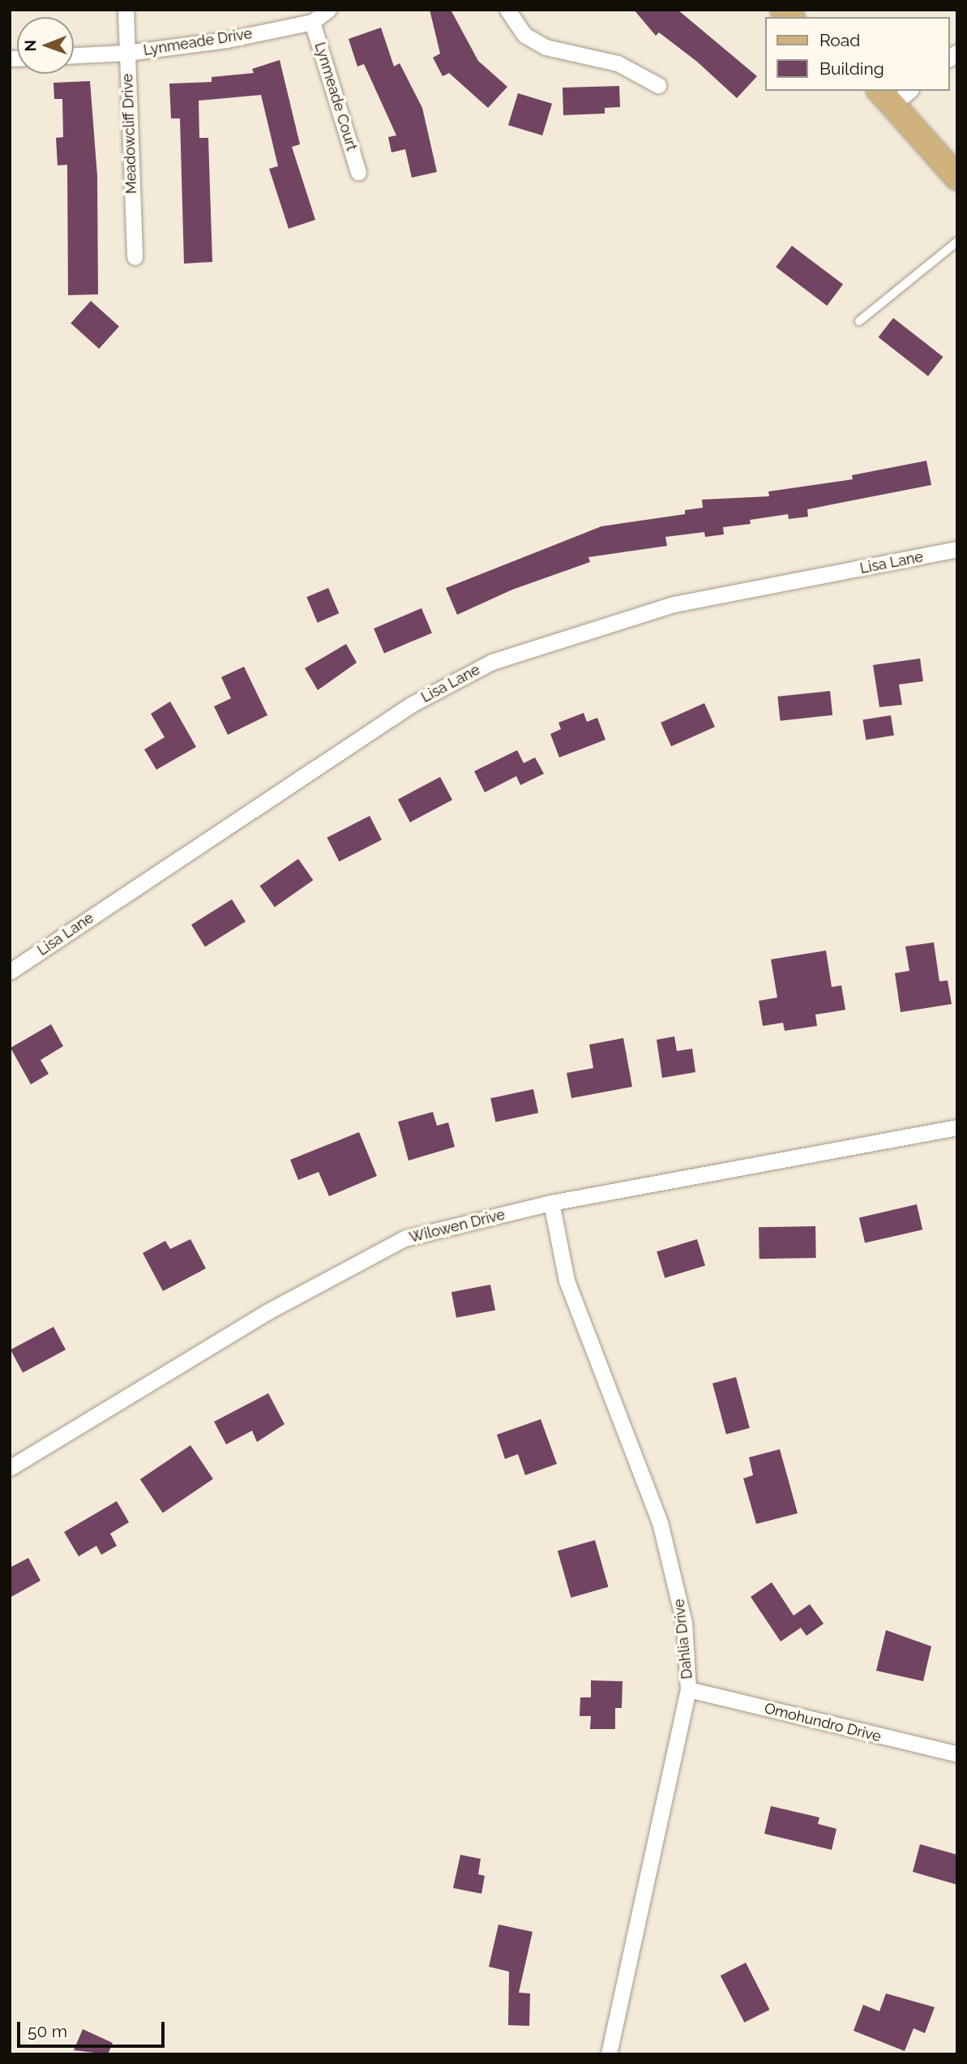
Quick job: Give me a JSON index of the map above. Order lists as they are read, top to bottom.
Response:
{
  "streets": {
    "street": [
      "Lynmeade Drive",
      "Lynmeade Court",
      "Meadowcliff Drive",
      "Lisa Lane",
      "Wilowen Drive",
      "Dahlia Drive",
      "Omohundro Drive"
    ]
  },
  "crossings": [
    ["Lynmeade Drive", "Lynmeade Court"],
    ["Lynmeade Drive", "Meadowcliff Drive"],
    ["Wilowen Drive", "Dahlia Drive"],
    ["Dahlia Drive", "Omohundro Drive"]
  ],
  "legend": ["Road", "Building"],
  "scale_bar": "50 m",
  "north": "left"
}
